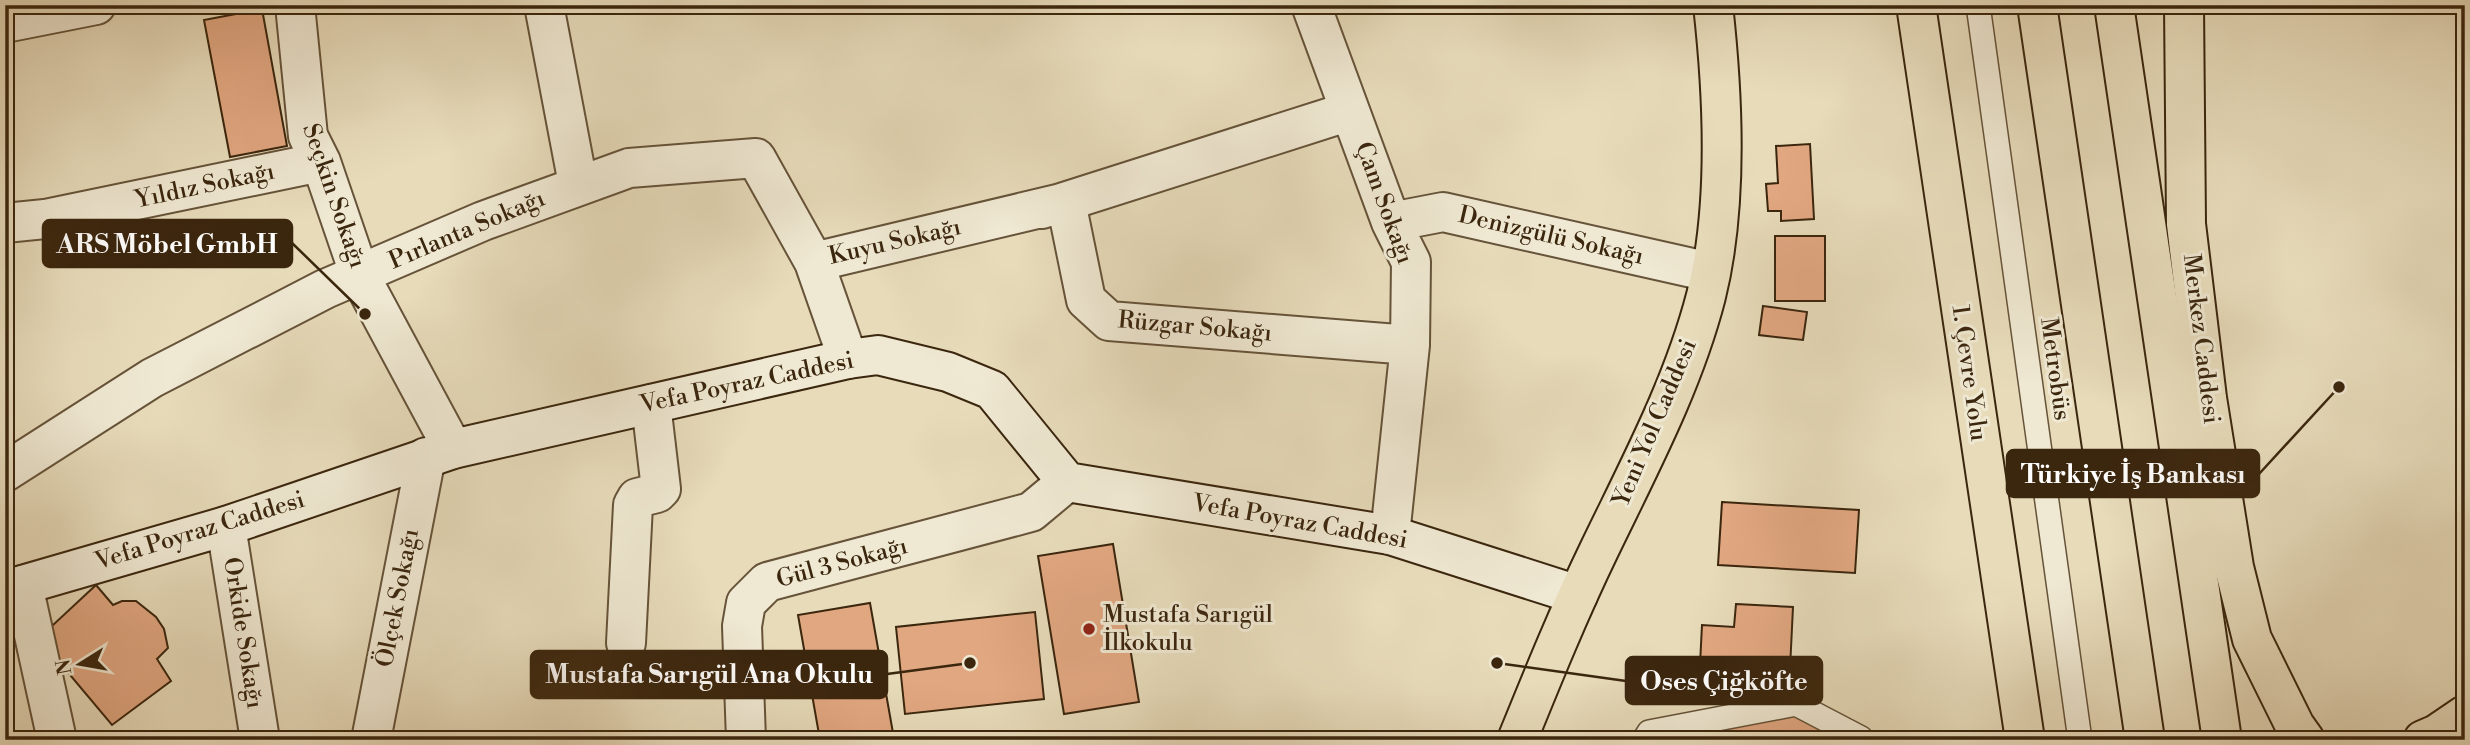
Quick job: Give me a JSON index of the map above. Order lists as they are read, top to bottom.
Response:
{
  "streets": {
    "main road": ["Merkez Caddesi", "1. Çevre Yolu", "Yeni Yol Caddesi"],
    "street": [
      "Yıldız Sokağı",
      "Seçkin Sokağı",
      "Çam Sokağı",
      "Pırlanta Sokağı",
      "Denizgülü Sokağı",
      "Kuyu Sokağı",
      "Rüzgar Sokağı",
      "Vefa Poyraz Caddesi",
      "Gül 3 Sokağı",
      "Ölçek Sokağı",
      "Orkide Sokağı"
    ],
    "lane": ["Metrobüs"]
  },
  "crossings": [
    ["Yıldız Sokağı", "Seçkin Sokağı"],
    ["Seçkin Sokağı", "Pırlanta Sokağı"],
    ["Seçkin Sokağı", "Vefa Poyraz Caddesi"],
    ["Seçkin Sokağı", "Ölçek Sokağı"],
    ["Çam Sokağı", "Denizgülü Sokağı"],
    ["Çam Sokağı", "Kuyu Sokağı"],
    ["Çam Sokağı", "Rüzgar Sokağı"],
    ["Çam Sokağı", "Vefa Poyraz Caddesi"],
    ["Pırlanta Sokağı", "Kuyu Sokağı"],
    ["Pırlanta Sokağı", "Vefa Poyraz Caddesi"],
    ["Denizgülü Sokağı", "Yeni Yol Caddesi"],
    ["Kuyu Sokağı", "Rüzgar Sokağı"],
    ["Vefa Poyraz Caddesi", "Yeni Yol Caddesi"],
    ["Vefa Poyraz Caddesi", "Gül 3 Sokağı"],
    ["Vefa Poyraz Caddesi", "Ölçek Sokağı"],
    ["Vefa Poyraz Caddesi", "Orkide Sokağı"]
  ],
  "places": [
    "ARS Möbel GmbH",
    "Türkiye İş Bankası",
    "Mustafa Sarıgül İlkokulu",
    "Mustafa Sarıgül Ana Okulu",
    "Oses Çiğköfte"
  ],
  "north": "left"
}
